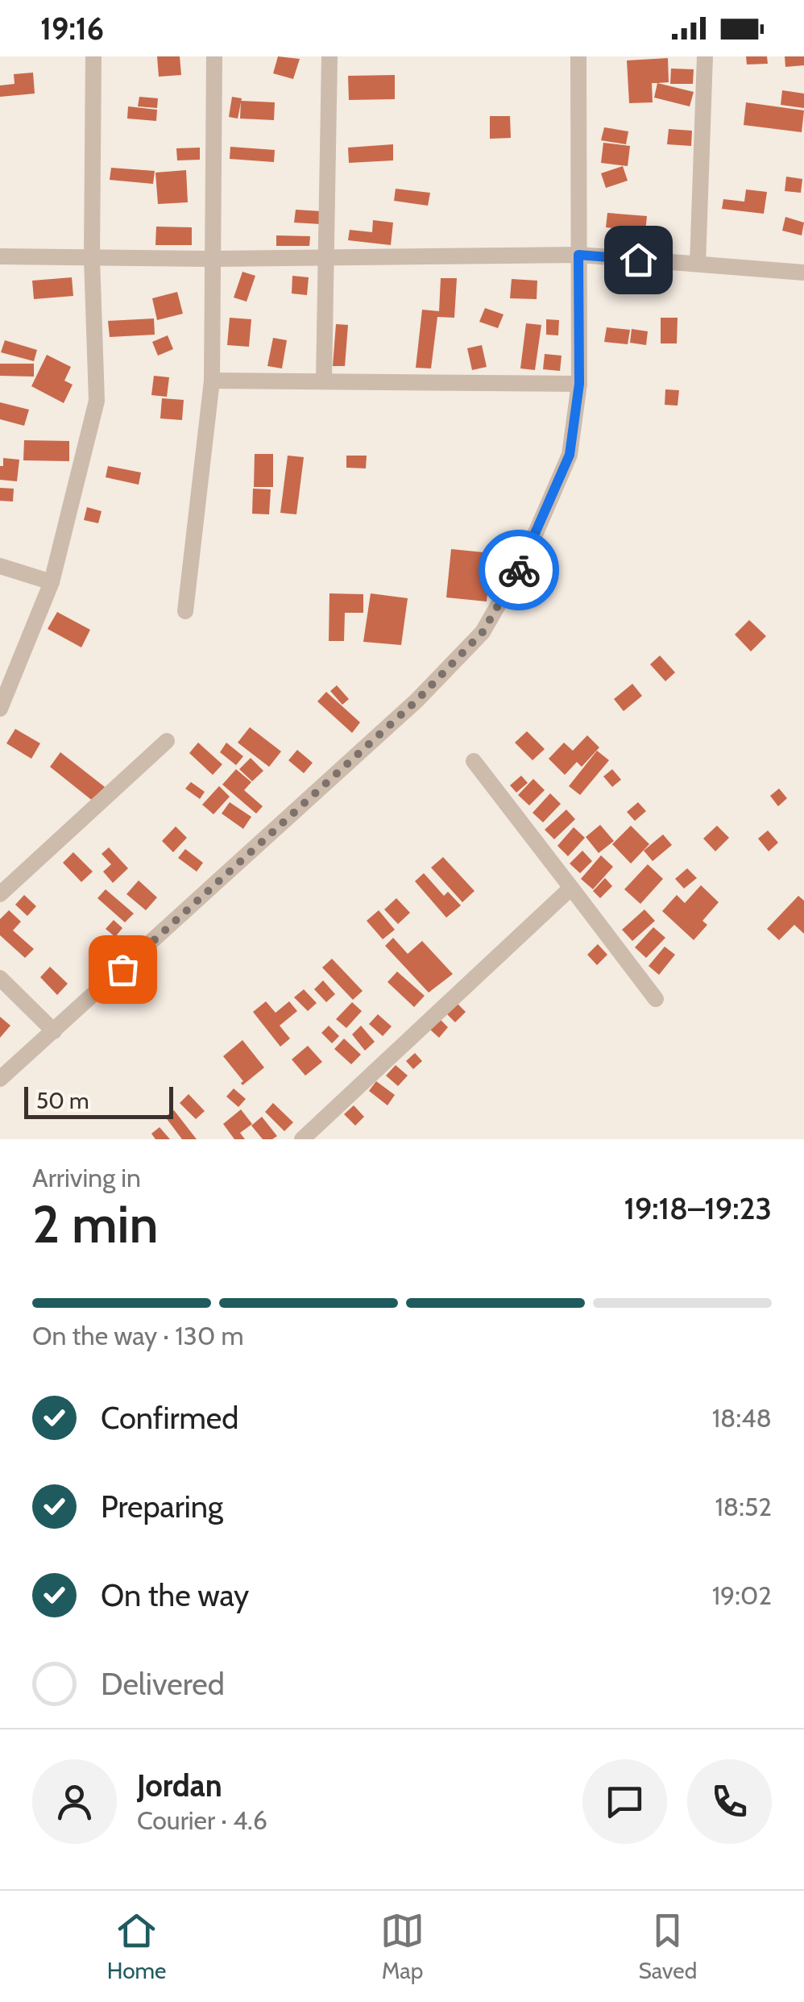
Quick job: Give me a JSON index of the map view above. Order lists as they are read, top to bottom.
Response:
{
  "scale_bar": "50 m",
  "page": {
    "status": "19:16",
    "scale": "50 m",
    "heading": ["2 min", "Arriving in", "19:18–19:23"],
    "panel": ["Jordan", "Courier · 4.6"],
    "bar": "On the way · 130 m",
    "list": [
      ["Confirmed", "18:48"],
      ["Preparing", "18:52"],
      ["On the way", "19:02"],
      "Delivered"
    ],
    "tabs": ["Home", "Map", "Saved"]
  }
}
